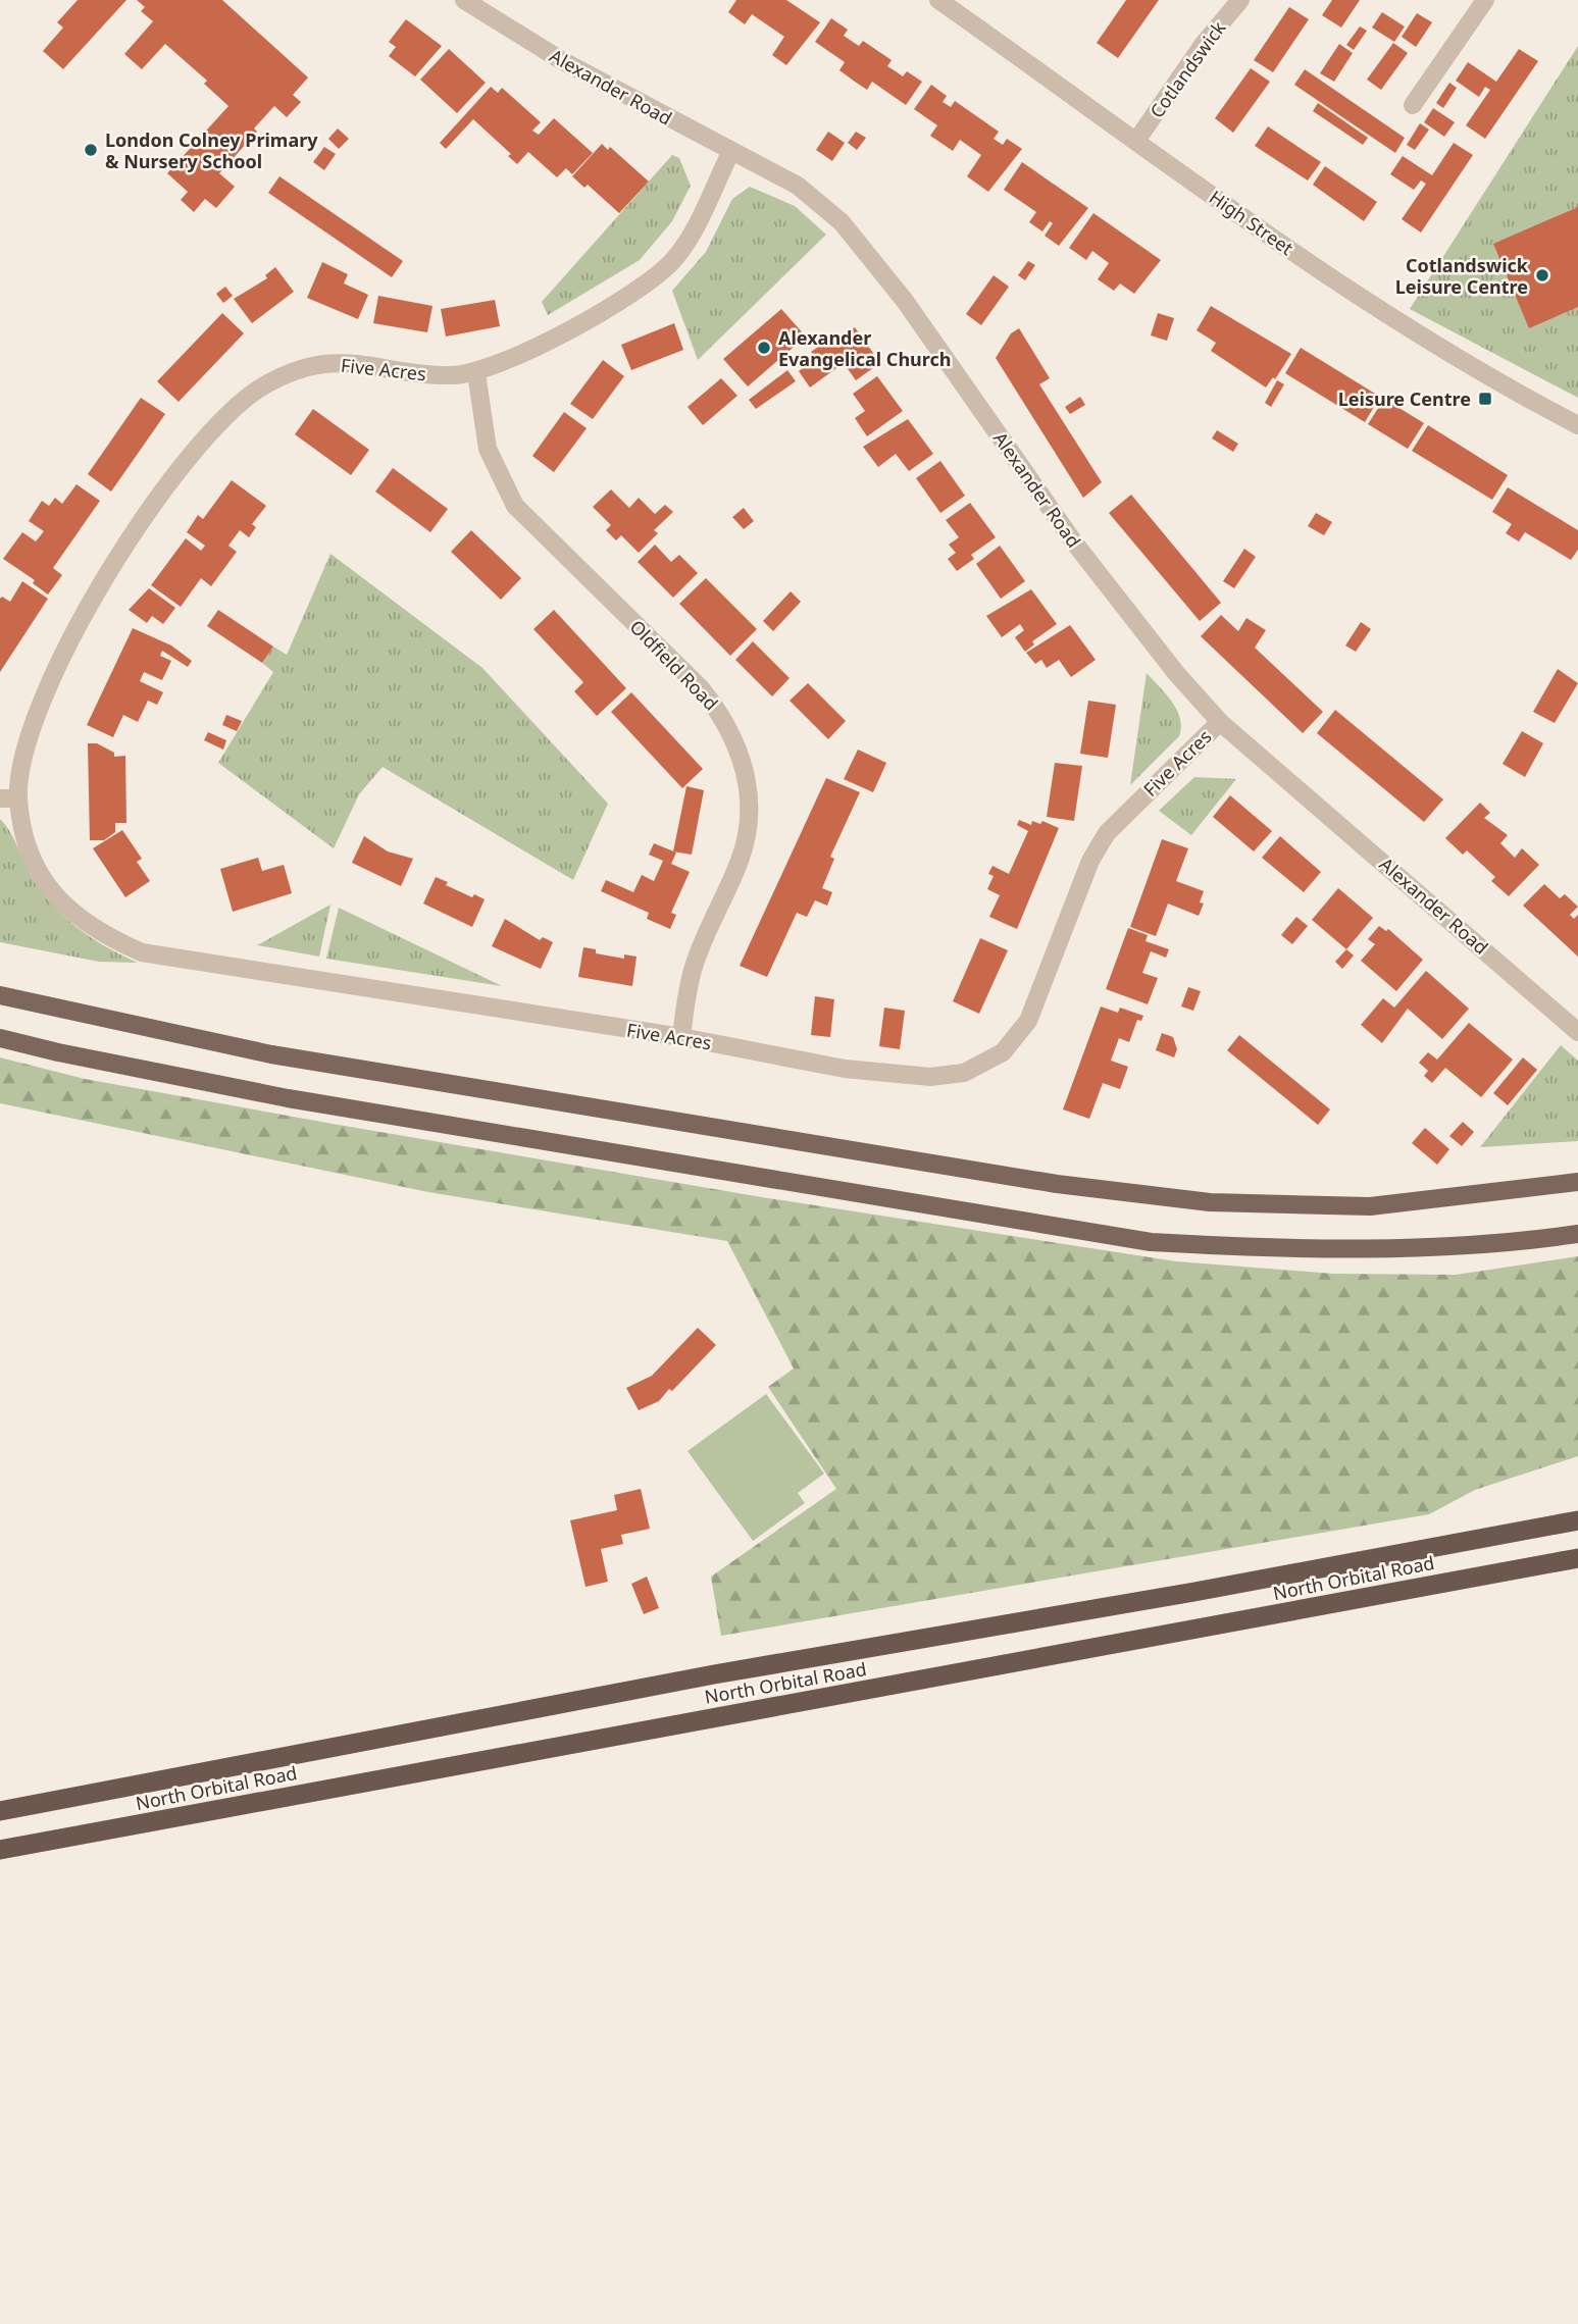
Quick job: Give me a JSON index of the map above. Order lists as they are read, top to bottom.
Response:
{
  "streets": {
    "highway": ["North Orbital Road"],
    "street": [
      "Cotlandswick",
      "Alexander Road",
      "High Street",
      "Five Acres",
      "Oldfield Road"
    ]
  },
  "crossings": [
    ["Cotlandswick", "High Street"],
    ["Alexander Road", "Five Acres"],
    ["Five Acres", "Oldfield Road"]
  ],
  "places": {
    "other": ["London Colney Primary & Nursery School", "Cotlandswick Leisure Centre", "Alexander Evangelical Church"],
    "transit": ["Leisure Centre"]
  }
}
